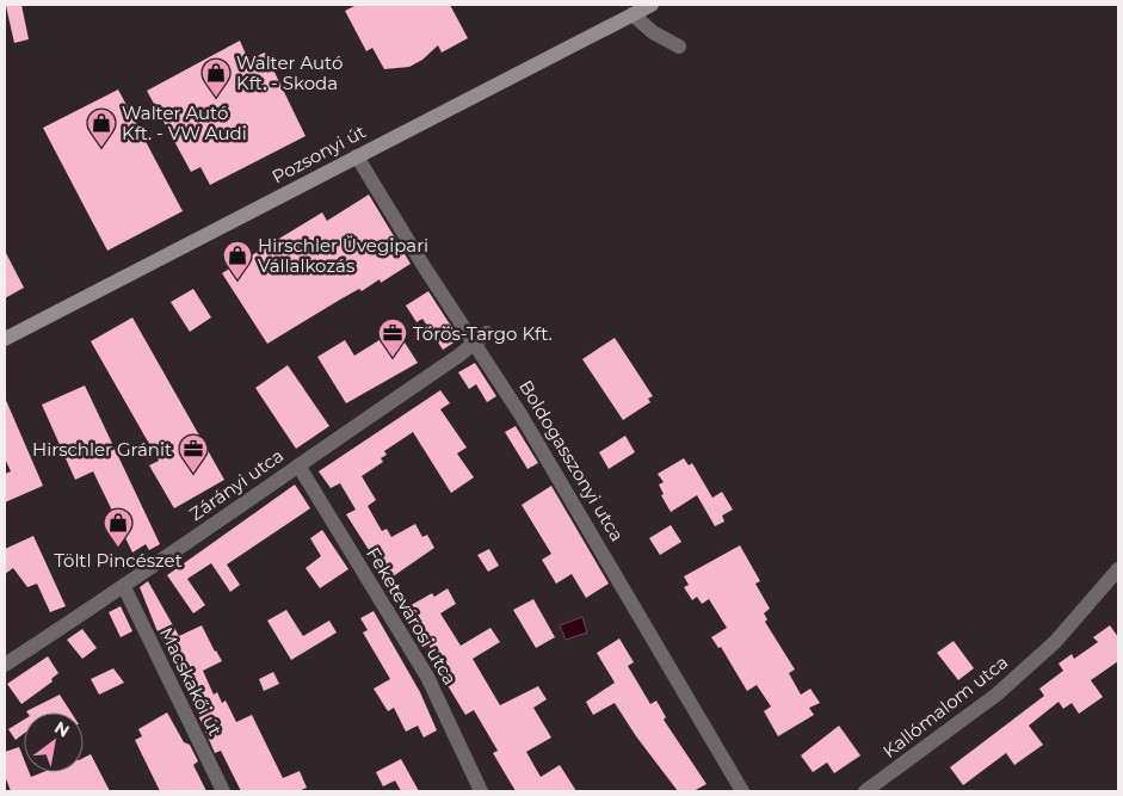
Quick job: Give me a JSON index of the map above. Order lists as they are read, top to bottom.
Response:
{
  "streets": {
    "main road": ["Pozsonyi út"],
    "street": [
      "Boldogasszonyi utca",
      "Zárányi utca",
      "Feketevárosi utca",
      "Macskakői út",
      "Kallómalom utca"
    ]
  },
  "crossings": [
    ["Pozsonyi út", "Boldogasszonyi utca"],
    ["Boldogasszonyi utca", "Zárányi utca"],
    ["Zárányi utca", "Feketevárosi utca"],
    ["Zárányi utca", "Macskakői út"]
  ],
  "places": {
    "shop": [
      "Walter Autó Kft. - Skoda",
      "Walter Autó Kft. - VW Audi",
      "Hirschler Üvegipari Vállalkozás",
      "Töltl Pincészet"
    ],
    "office": ["Törös-Targo Kft.", "Hirschler Gránit"]
  },
  "north": "top right"
}
